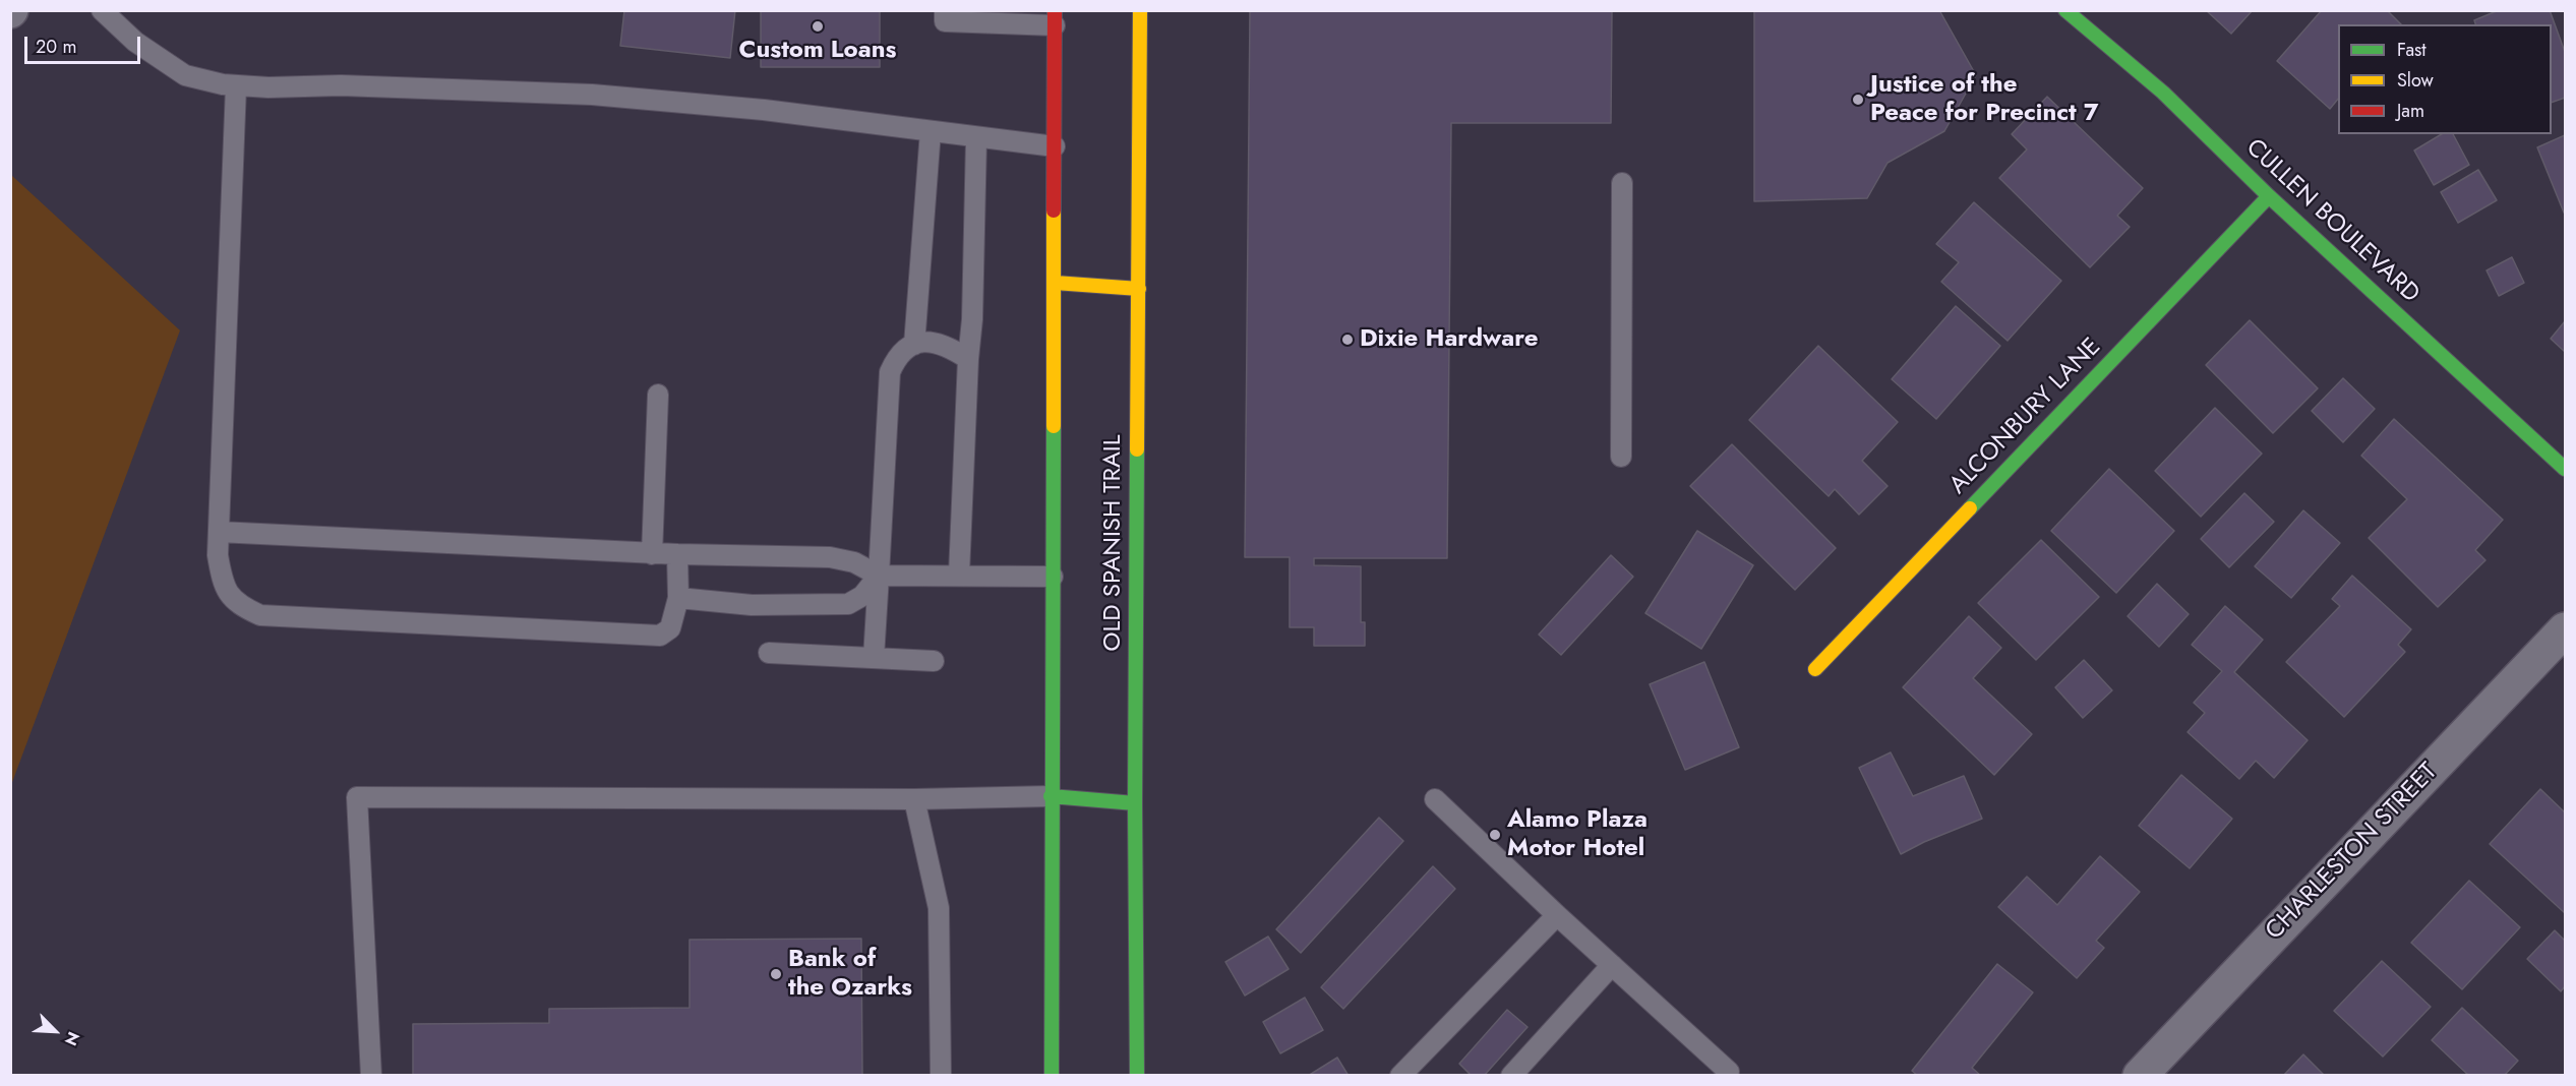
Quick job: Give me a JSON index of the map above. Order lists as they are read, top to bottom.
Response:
{
  "streets": {
    "main road": ["CULLEN BOULEVARD", "ALCONBURY LANE", "OLD SPANISH TRAIL"],
    "street": ["CHARLESTON STREET"]
  },
  "crossings": [
    ["CULLEN BOULEVARD", "ALCONBURY LANE"]
  ],
  "places": [
    "Custom Loans",
    "Justice of the Peace for Precinct 7",
    "Dixie Hardware",
    "Alamo Plaza Motor Hotel",
    "Bank of the Ozarks"
  ],
  "legend": ["Fast", "Slow", "Jam"],
  "scale_bar": "20 m",
  "north": "bottom right"
}
